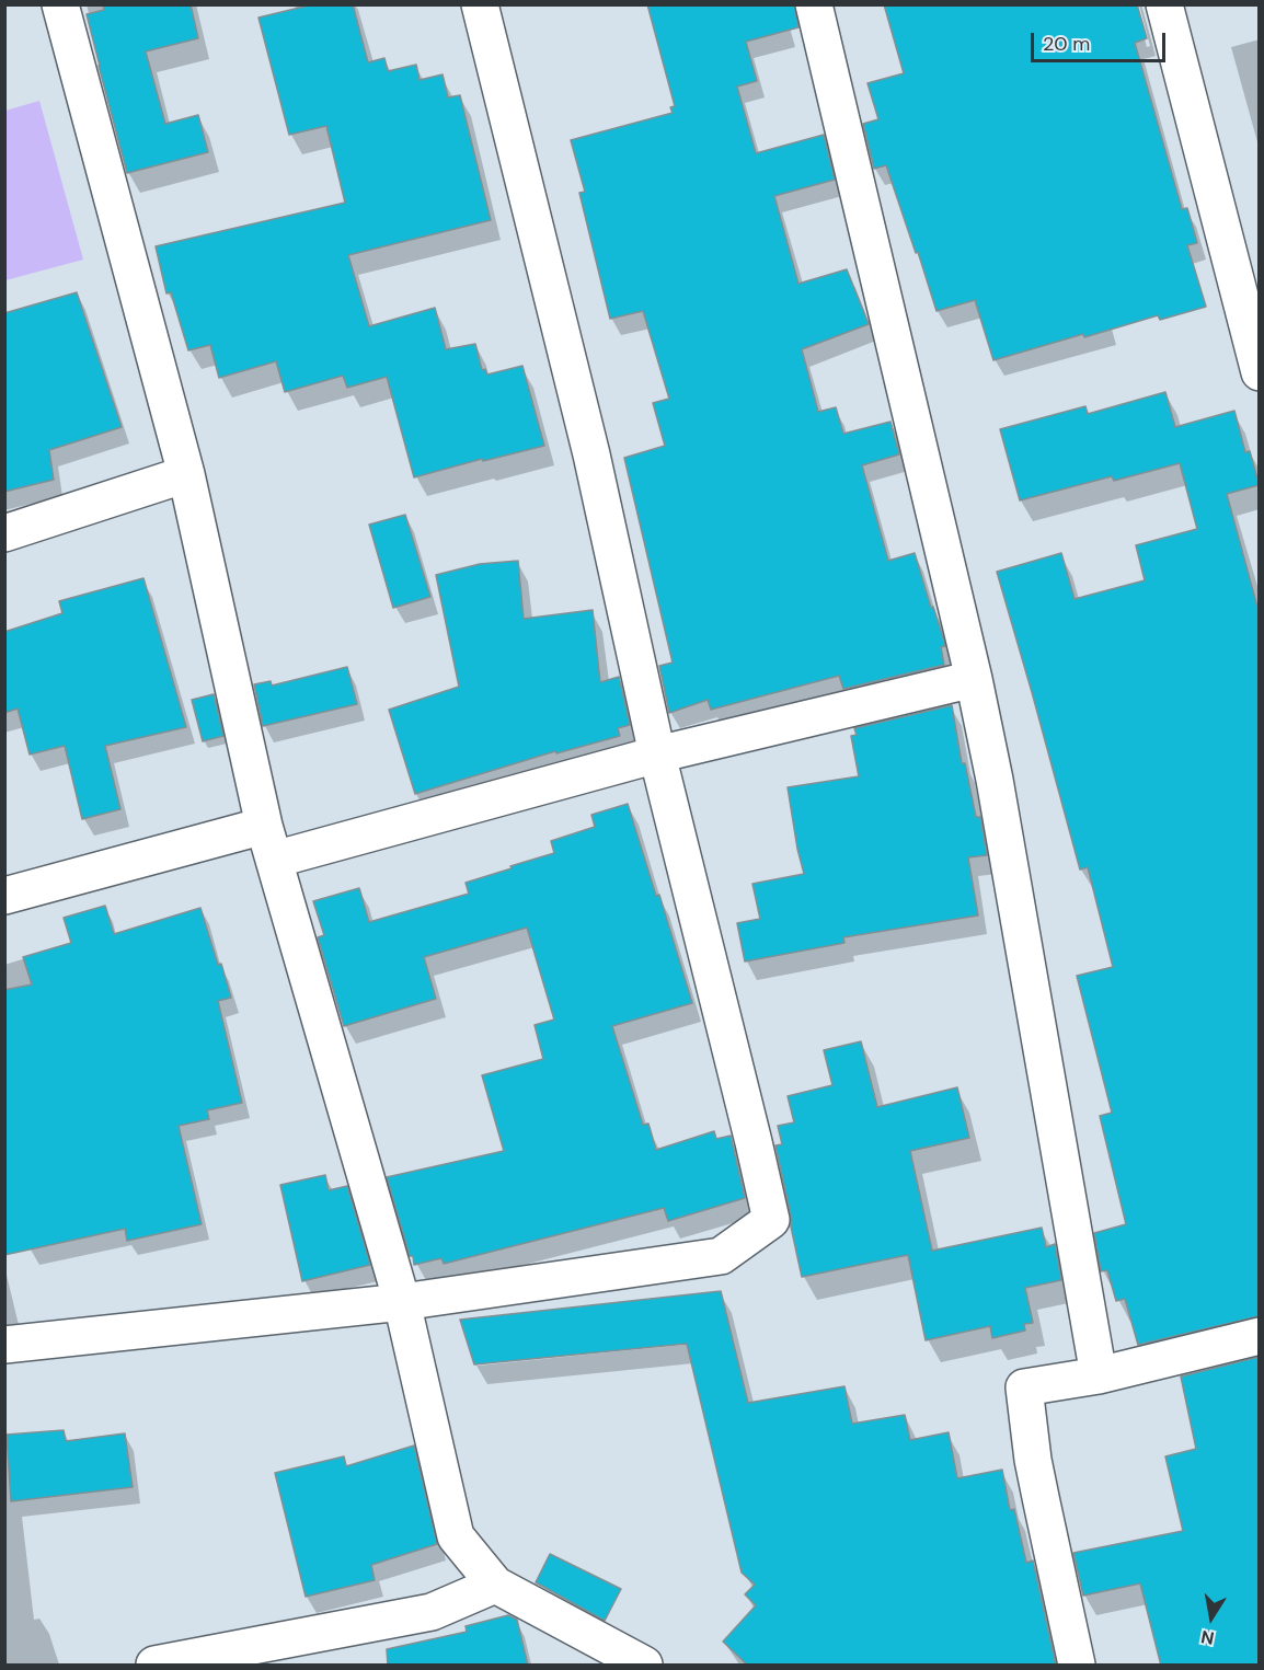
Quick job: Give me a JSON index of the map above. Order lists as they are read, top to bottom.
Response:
{
  "scale_bar": "20 m",
  "north": "bottom"
}
